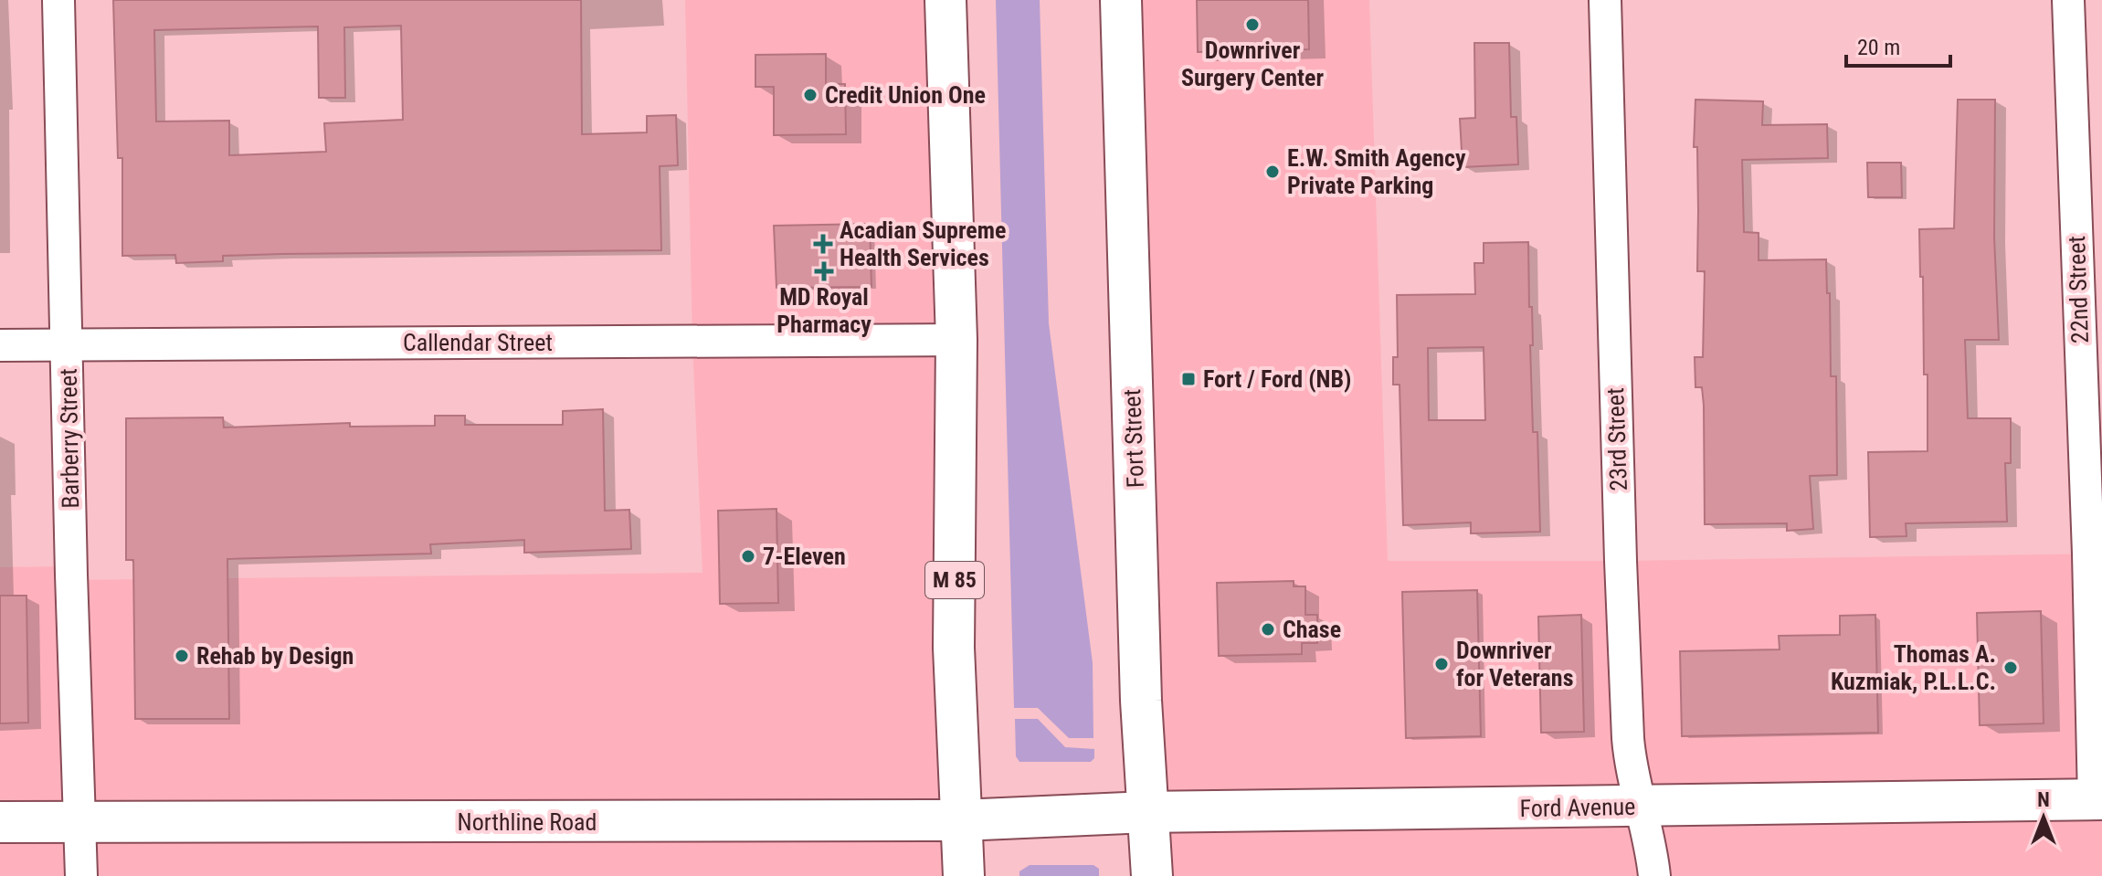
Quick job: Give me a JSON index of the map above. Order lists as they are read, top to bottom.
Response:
{
  "streets": {
    "main road": [
      "Fort Street",
      "M 85",
      "Ford Avenue",
      "Northline Road"
    ],
    "street": [
      "22nd Street",
      "Callendar Street",
      "Barberry Street",
      "23rd Street"
    ]
  },
  "crossings": [
    ["22nd Street", "Ford Avenue"],
    ["Callendar Street", "Barberry Street"],
    ["Callendar Street", "M 85"],
    ["Barberry Street", "Northline Road"],
    ["Fort Street", "Ford Avenue"],
    ["23rd Street", "Ford Avenue"],
    ["M 85", "Northline Road"],
    ["Ford Avenue", "Northline Road"]
  ],
  "places": {
    "other": [
      "Downriver Surgery Center",
      "Credit Union One",
      "E.W. Smith Agency Private Parking",
      "7-Eleven",
      "Chase",
      "Rehab by Design",
      "Downriver for Veterans",
      "Thomas A. Kuzmiak, P.L.L.C."
    ],
    "health": ["Acadian Supreme Health Services", "MD Royal Pharmacy"],
    "transit": ["Fort / Ford (NB)"]
  },
  "scale_bar": "20 m",
  "north": "top"
}
